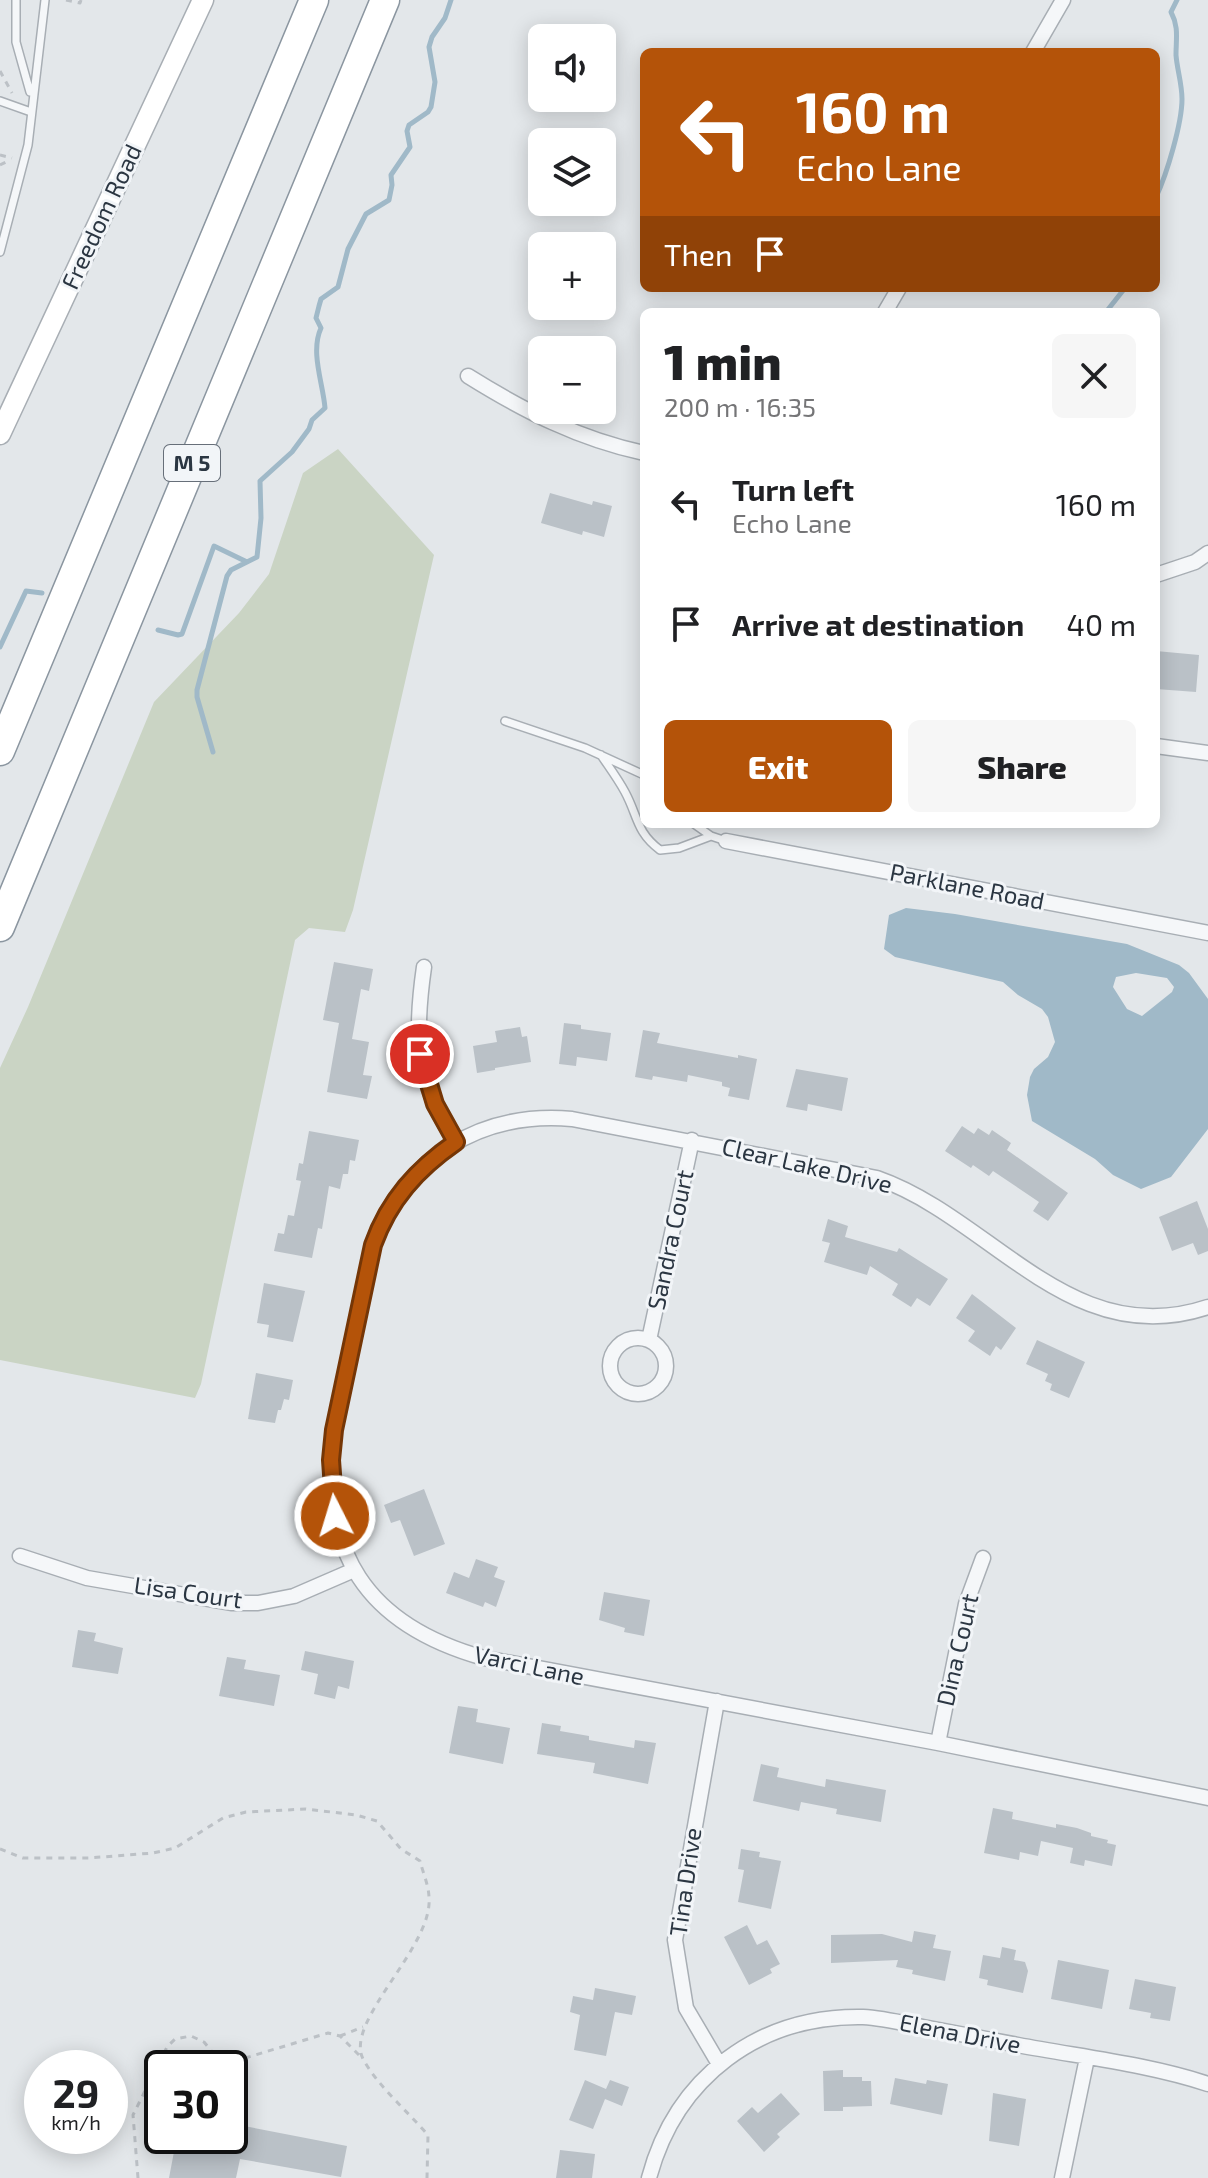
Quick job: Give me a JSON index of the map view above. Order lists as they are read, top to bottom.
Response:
{
  "streets": {
    "highway": ["M 5"],
    "street": [
      "Freedom Road",
      "Parklane Road",
      "Clear Lake Drive",
      "Sandra Court",
      "Lisa Court",
      "Dina Court",
      "Varci Lane",
      "Tina Drive",
      "Elena Drive"
    ]
  },
  "crossings": [
    ["Clear Lake Drive", "Sandra Court"],
    ["Clear Lake Drive", "Varci Lane"],
    ["Lisa Court", "Varci Lane"],
    ["Dina Court", "Varci Lane"],
    ["Varci Lane", "Tina Drive"],
    ["Tina Drive", "Elena Drive"]
  ],
  "page": {
    "map_buttons": ["+", "−"],
    "turn": ["160 m", "Echo Lane"],
    "then": "Then",
    "heading": ["1 min", "200 m · 16:35"],
    "list": [
      {
        "name": "Turn left",
        "note": "Echo Lane",
        "value": "160 m"
      },
      {
        "name": "Arrive at destination",
        "value": "40 m"
      }
    ],
    "buttons": ["Exit", "Share"],
    "speed": "29 km/h",
    "limit": "30"
  }
}
